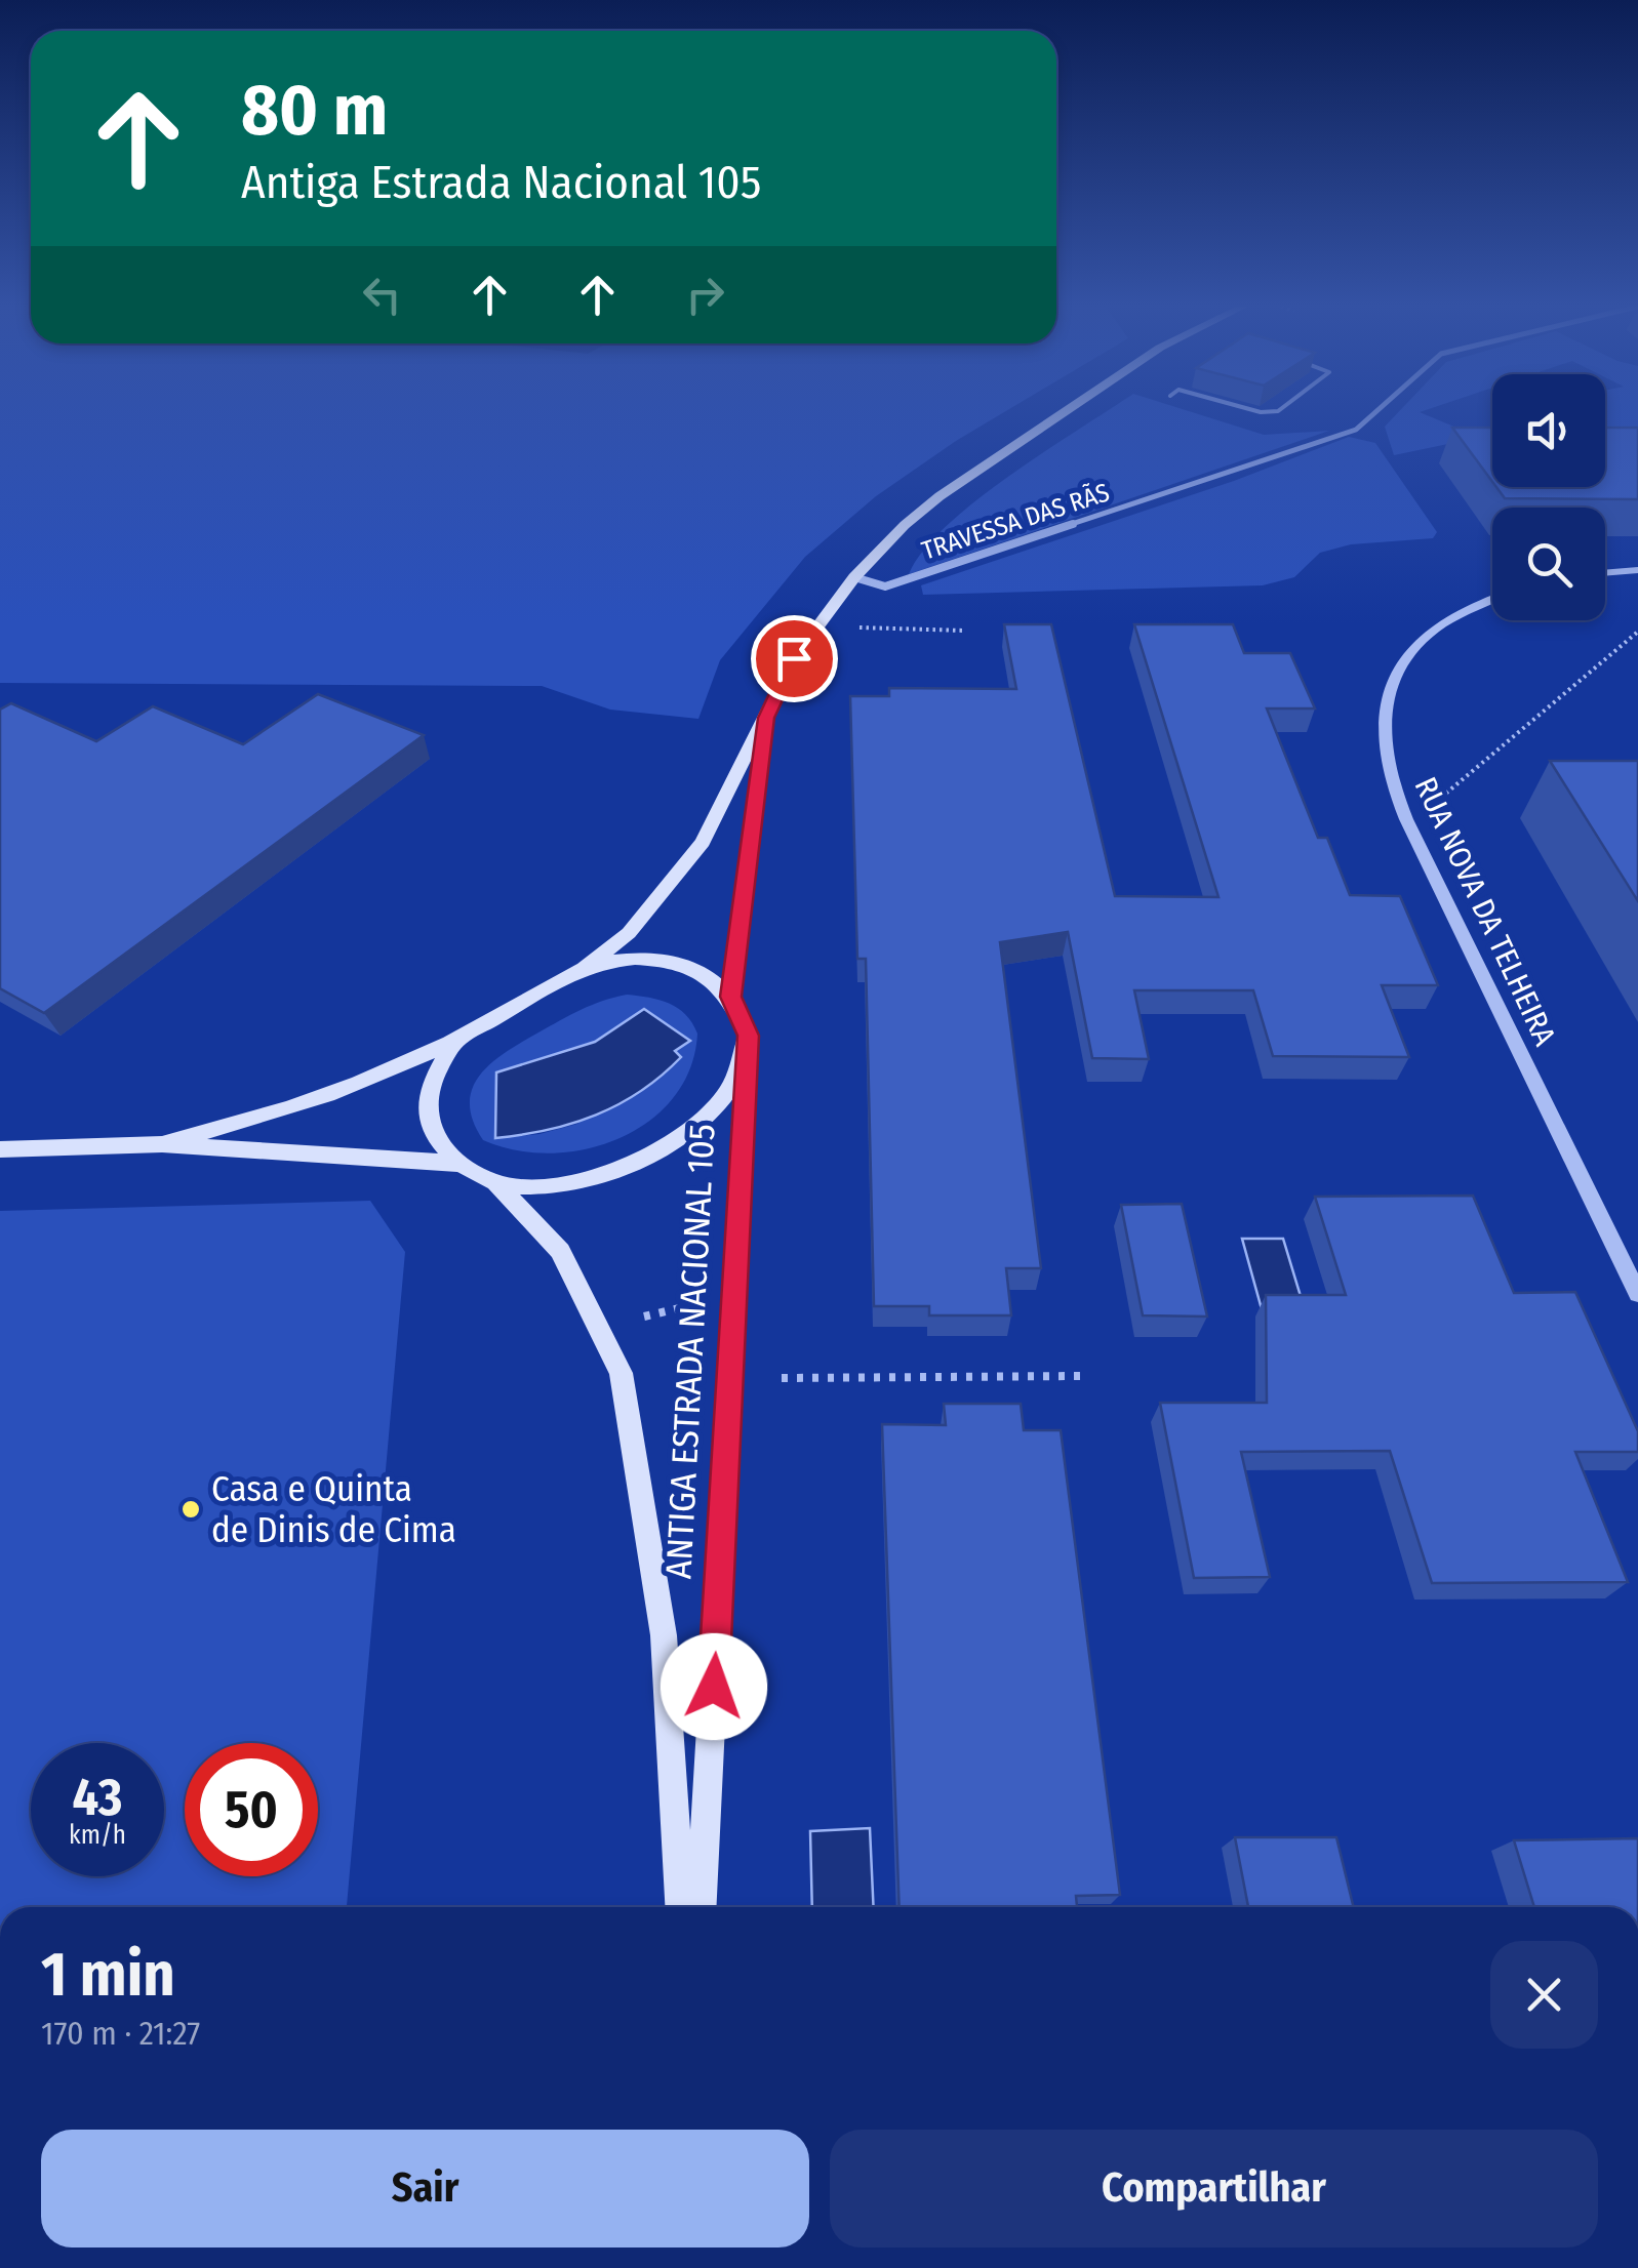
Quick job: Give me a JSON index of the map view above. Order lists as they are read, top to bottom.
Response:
{
  "streets": {
    "main road": ["ANTIGA ESTRADA NACIONAL 105"],
    "street": ["TRAVESSA DAS RÃS", "RUA NOVA DA TELHEIRA"]
  },
  "places": ["Casa e Quinta de Dinis de Cima"],
  "page": {
    "turn": ["80 m", "Antiga Estrada Nacional 105"],
    "speed": "43 km/h",
    "limit": "50",
    "heading": ["1 min", "170 m · 21:27"],
    "buttons": ["Sair", "Compartilhar"]
  }
}
